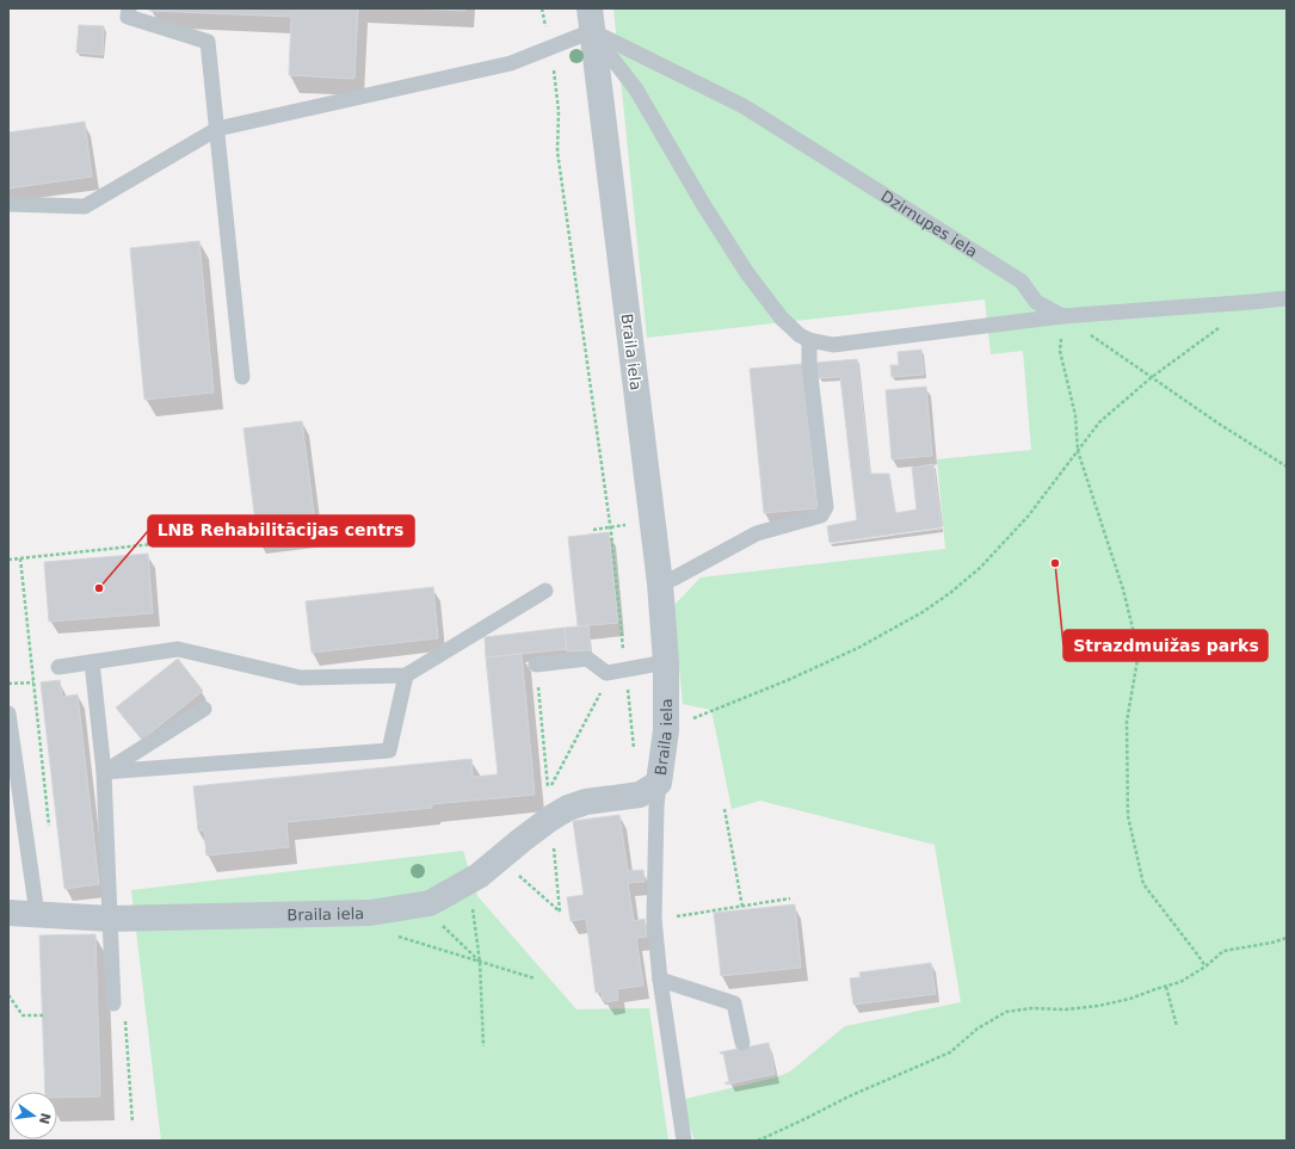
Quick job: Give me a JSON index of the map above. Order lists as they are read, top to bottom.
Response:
{
  "streets": {
    "street": ["Braila iela"],
    "lane": ["Dzirnupes iela"]
  },
  "crossings": [
    ["Dzirnupes iela", "Braila iela"]
  ],
  "places": ["Strazdmuižas parks", "LNB Rehabilitācijas centrs"],
  "north": "right"
}
